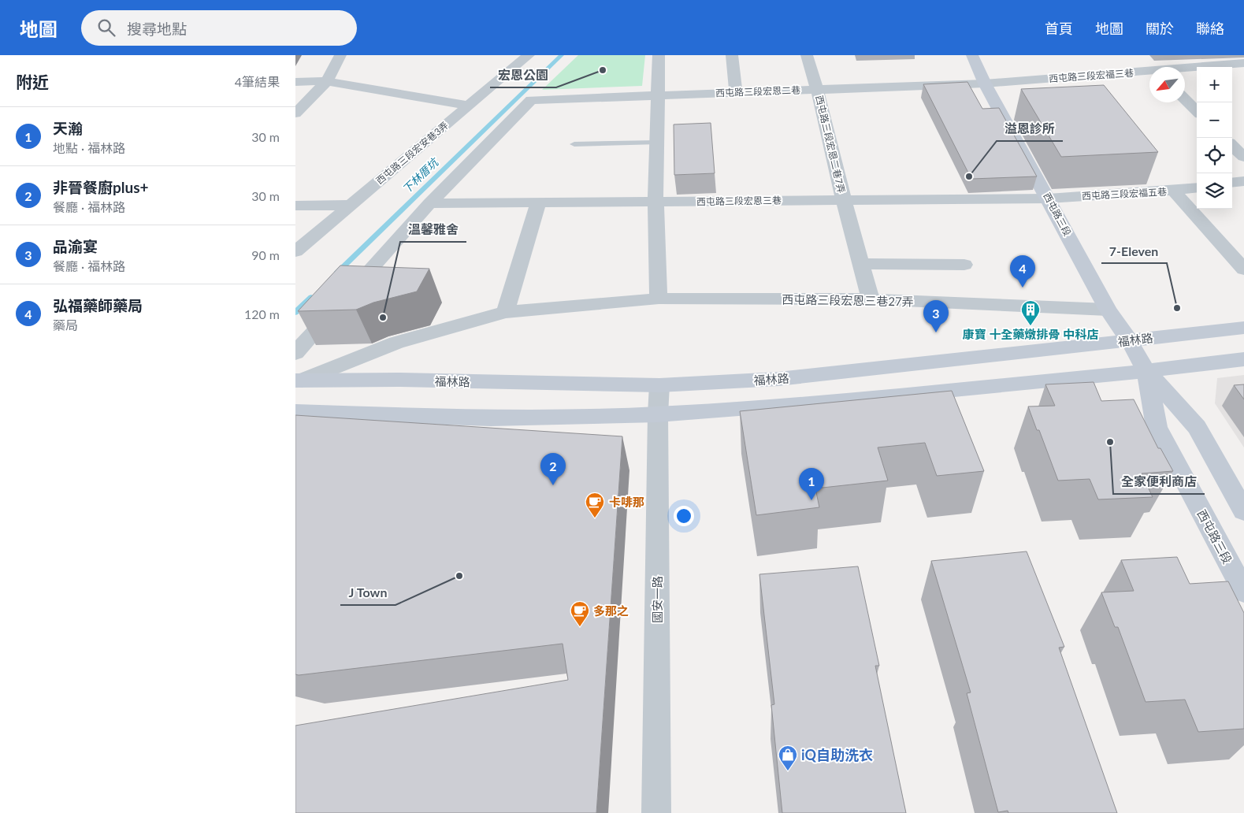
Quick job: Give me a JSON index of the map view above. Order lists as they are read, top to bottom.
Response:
{
  "streets": {
    "street": [
      "西屯路三段宏福三巷",
      "西屯路三段宏恩二巷",
      "西屯路三段宏恩二巷7弄",
      "西屯路三段宏安巷3弄",
      "西屯路三段宏福五巷",
      "西屯路三段宏恩三巷",
      "西屯路三段",
      "西屯路三段宏恩三巷27弄",
      "福林路",
      "國安一路"
    ]
  },
  "crossings": [
    ["西屯路三段宏福三巷", "西屯路三段宏恩二巷"],
    ["西屯路三段宏福三巷", "西屯路三段"],
    ["西屯路三段宏恩二巷", "西屯路三段宏恩二巷7弄"],
    ["西屯路三段宏恩二巷", "西屯路三段宏恩三巷"],
    ["西屯路三段宏恩二巷", "西屯路三段"],
    ["西屯路三段宏恩二巷7弄", "西屯路三段宏恩三巷"],
    ["西屯路三段宏恩二巷7弄", "西屯路三段宏恩三巷27弄"],
    ["西屯路三段宏福五巷", "西屯路三段宏恩三巷"],
    ["西屯路三段宏福五巷", "西屯路三段"],
    ["西屯路三段宏恩三巷", "西屯路三段"],
    ["西屯路三段", "西屯路三段宏恩三巷27弄"],
    ["西屯路三段", "福林路"],
    ["西屯路三段宏恩三巷27弄", "福林路"],
    ["福林路", "國安一路"]
  ],
  "water": ["下林厝坑"],
  "places": {
    "other": [
      "宏恩公園",
      "溢恩診所",
      "7-Eleven",
      "溫馨雅舍",
      "全家便利商店",
      "J Town"
    ],
    "building": ["康寶 十全藥燉排骨 中科店"],
    "cafe": ["卡啡那", "多那之"],
    "shop": ["iQ自助洗衣"]
  },
  "north": "bottom left",
  "page": {
    "header": "地圖",
    "search": "搜尋地點",
    "nav": [
      "首頁",
      "地圖",
      "關於",
      "聯絡"
    ],
    "heading": ["附近", "4筆結果"],
    "map_buttons": ["+", "−"],
    "list": [
      {
        "mark": "1",
        "name": "天瀚",
        "note": "地點 · 福林路",
        "value": "30 m"
      },
      {
        "mark": "2",
        "name": "非晉餐廚plus+",
        "note": "餐廳 · 福林路",
        "value": "30 m"
      },
      {
        "mark": "3",
        "name": "品渝宴",
        "note": "餐廳 · 福林路",
        "value": "90 m"
      },
      {
        "mark": "4",
        "name": "弘福藥師藥局",
        "note": "藥局",
        "value": "120 m"
      }
    ],
    "pins": [
      "4",
      "3",
      "2",
      "1"
    ]
  }
}
